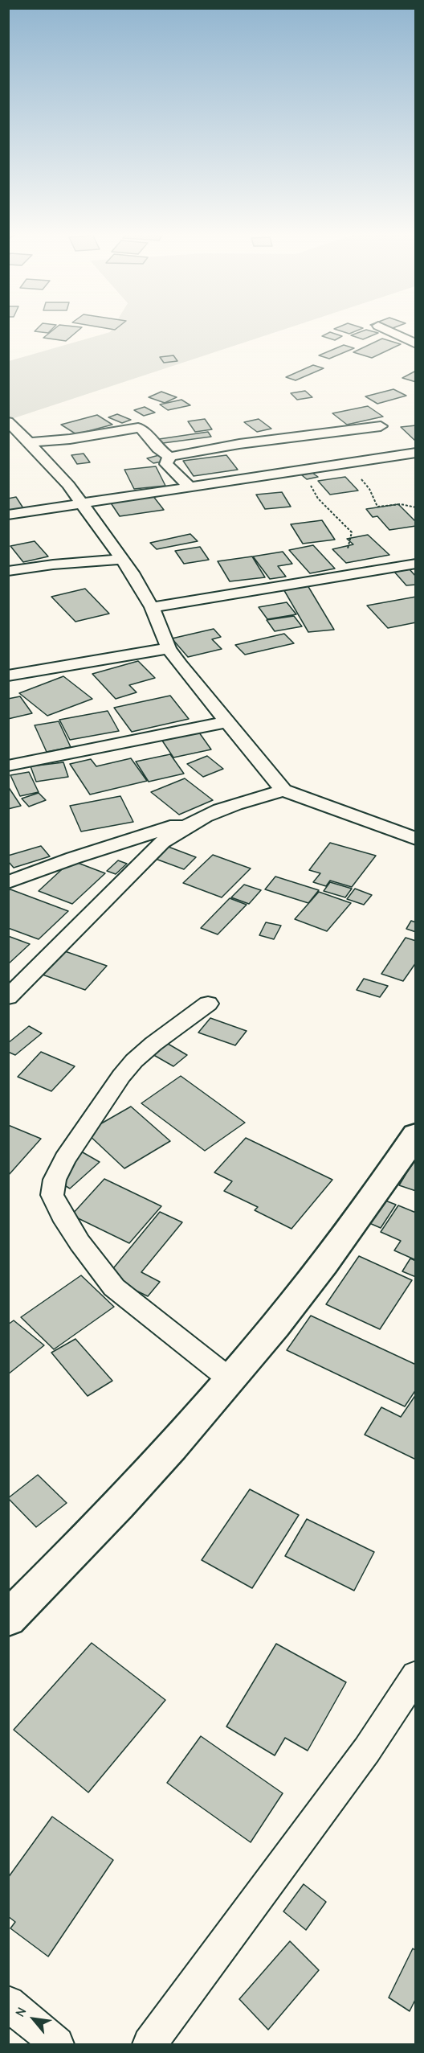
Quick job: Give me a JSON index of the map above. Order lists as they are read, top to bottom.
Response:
{
  "north": "top left"
}
